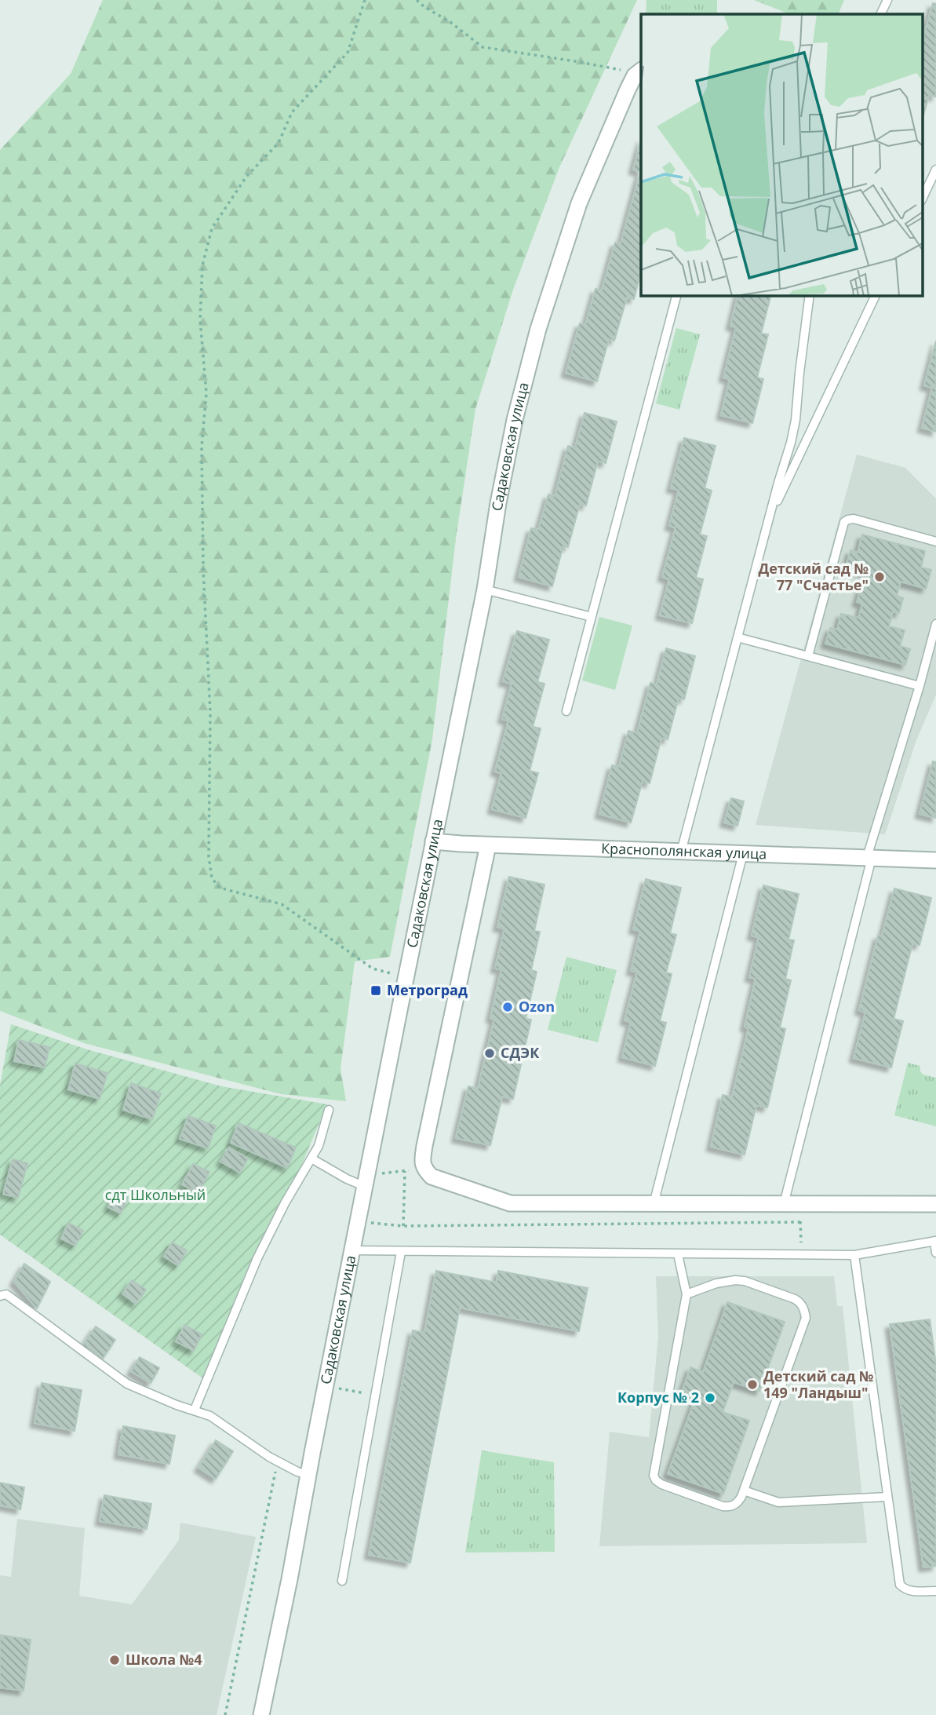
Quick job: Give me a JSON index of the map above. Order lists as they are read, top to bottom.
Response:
{
  "streets": {
    "street": ["Садаковская улица", "Краснополянская улица"]
  },
  "crossings": [
    ["Садаковская улица", "Краснополянская улица"]
  ],
  "parks": ["сдт Школьный"],
  "places": {
    "other": [
      "Детский сад № 77 \"Счастье\"",
      "Ozon",
      "СДЭК",
      "Детский сад № 149 \"Ландыш\"",
      "Корпус № 2",
      "Школа №4"
    ],
    "transit": ["Метроград"]
  }
}
